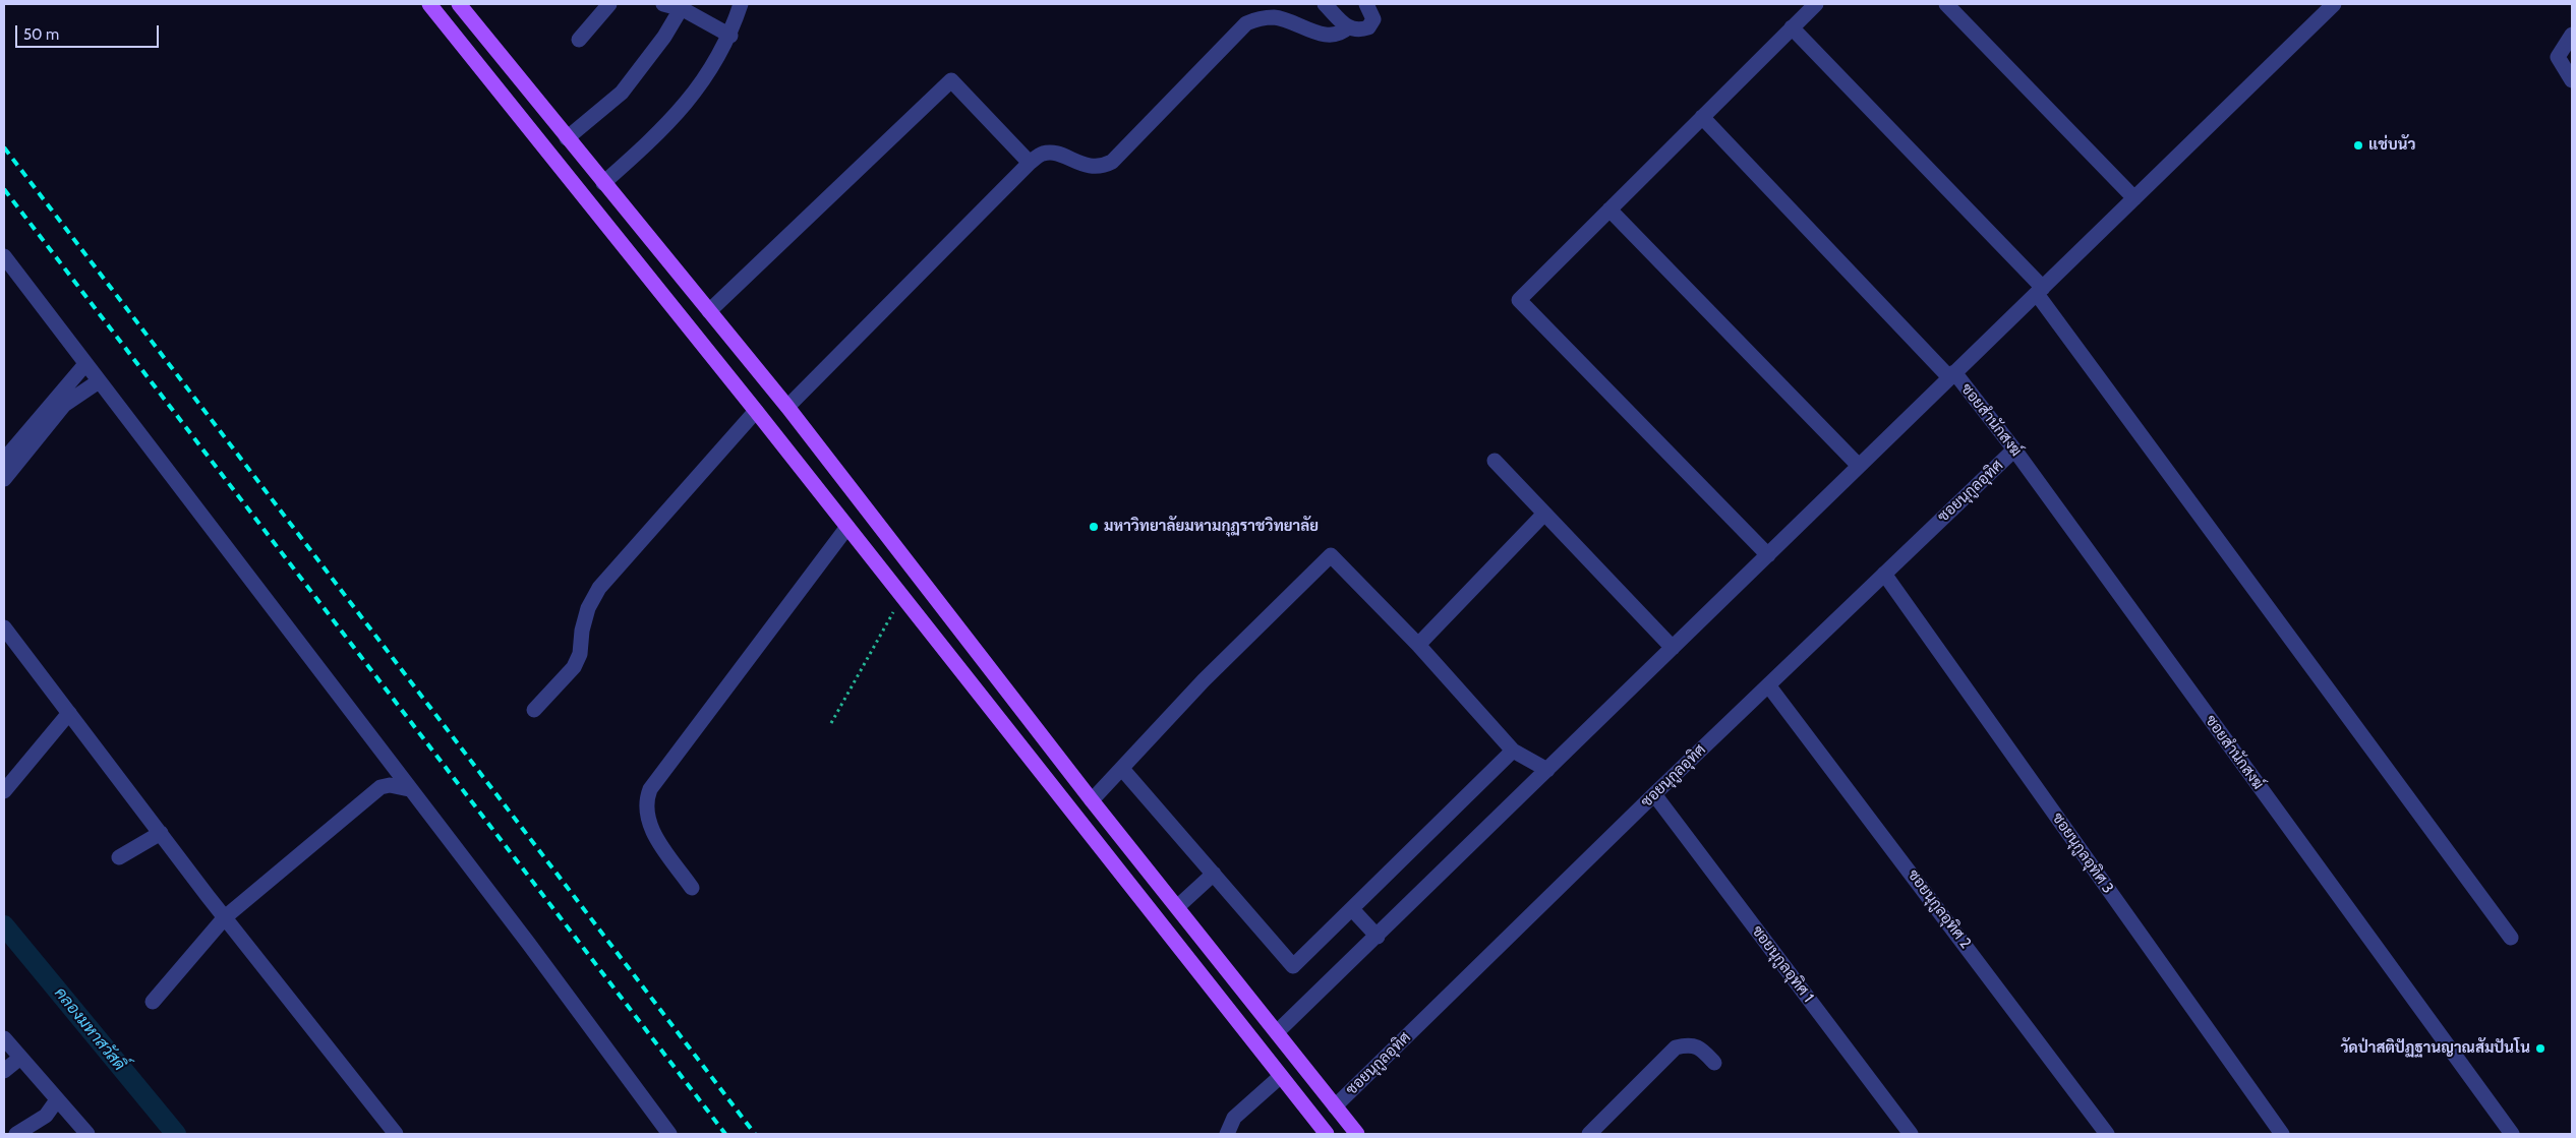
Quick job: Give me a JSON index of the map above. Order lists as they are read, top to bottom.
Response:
{
  "streets": {
    "street": [
      "ซอยสำนักสงฆ์",
      "ซอยนุกูลอุทิศ",
      "ซอยนุกูลอุทิศ 3",
      "ซอยนุกูลอุทิศ 2",
      "ซอยนุกูลอุทิศ 1"
    ]
  },
  "crossings": [
    ["ซอยสำนักสงฆ์", "ซอยนุกูลอุทิศ"],
    ["ซอยนุกูลอุทิศ", "ซอยนุกูลอุทิศ 3"],
    ["ซอยนุกูลอุทิศ", "ซอยนุกูลอุทิศ 2"],
    ["ซอยนุกูลอุทิศ", "ซอยนุกูลอุทิศ 1"]
  ],
  "water": ["คลองมหาสวัสดิ์"],
  "places": ["แช่บนัว", "มหาวิทยาลัยมหามกุฏราชวิทยาลัย", "วัดป่าสติปัฏฐานญาณสัมปันโน"],
  "scale_bar": "50 m"
}
